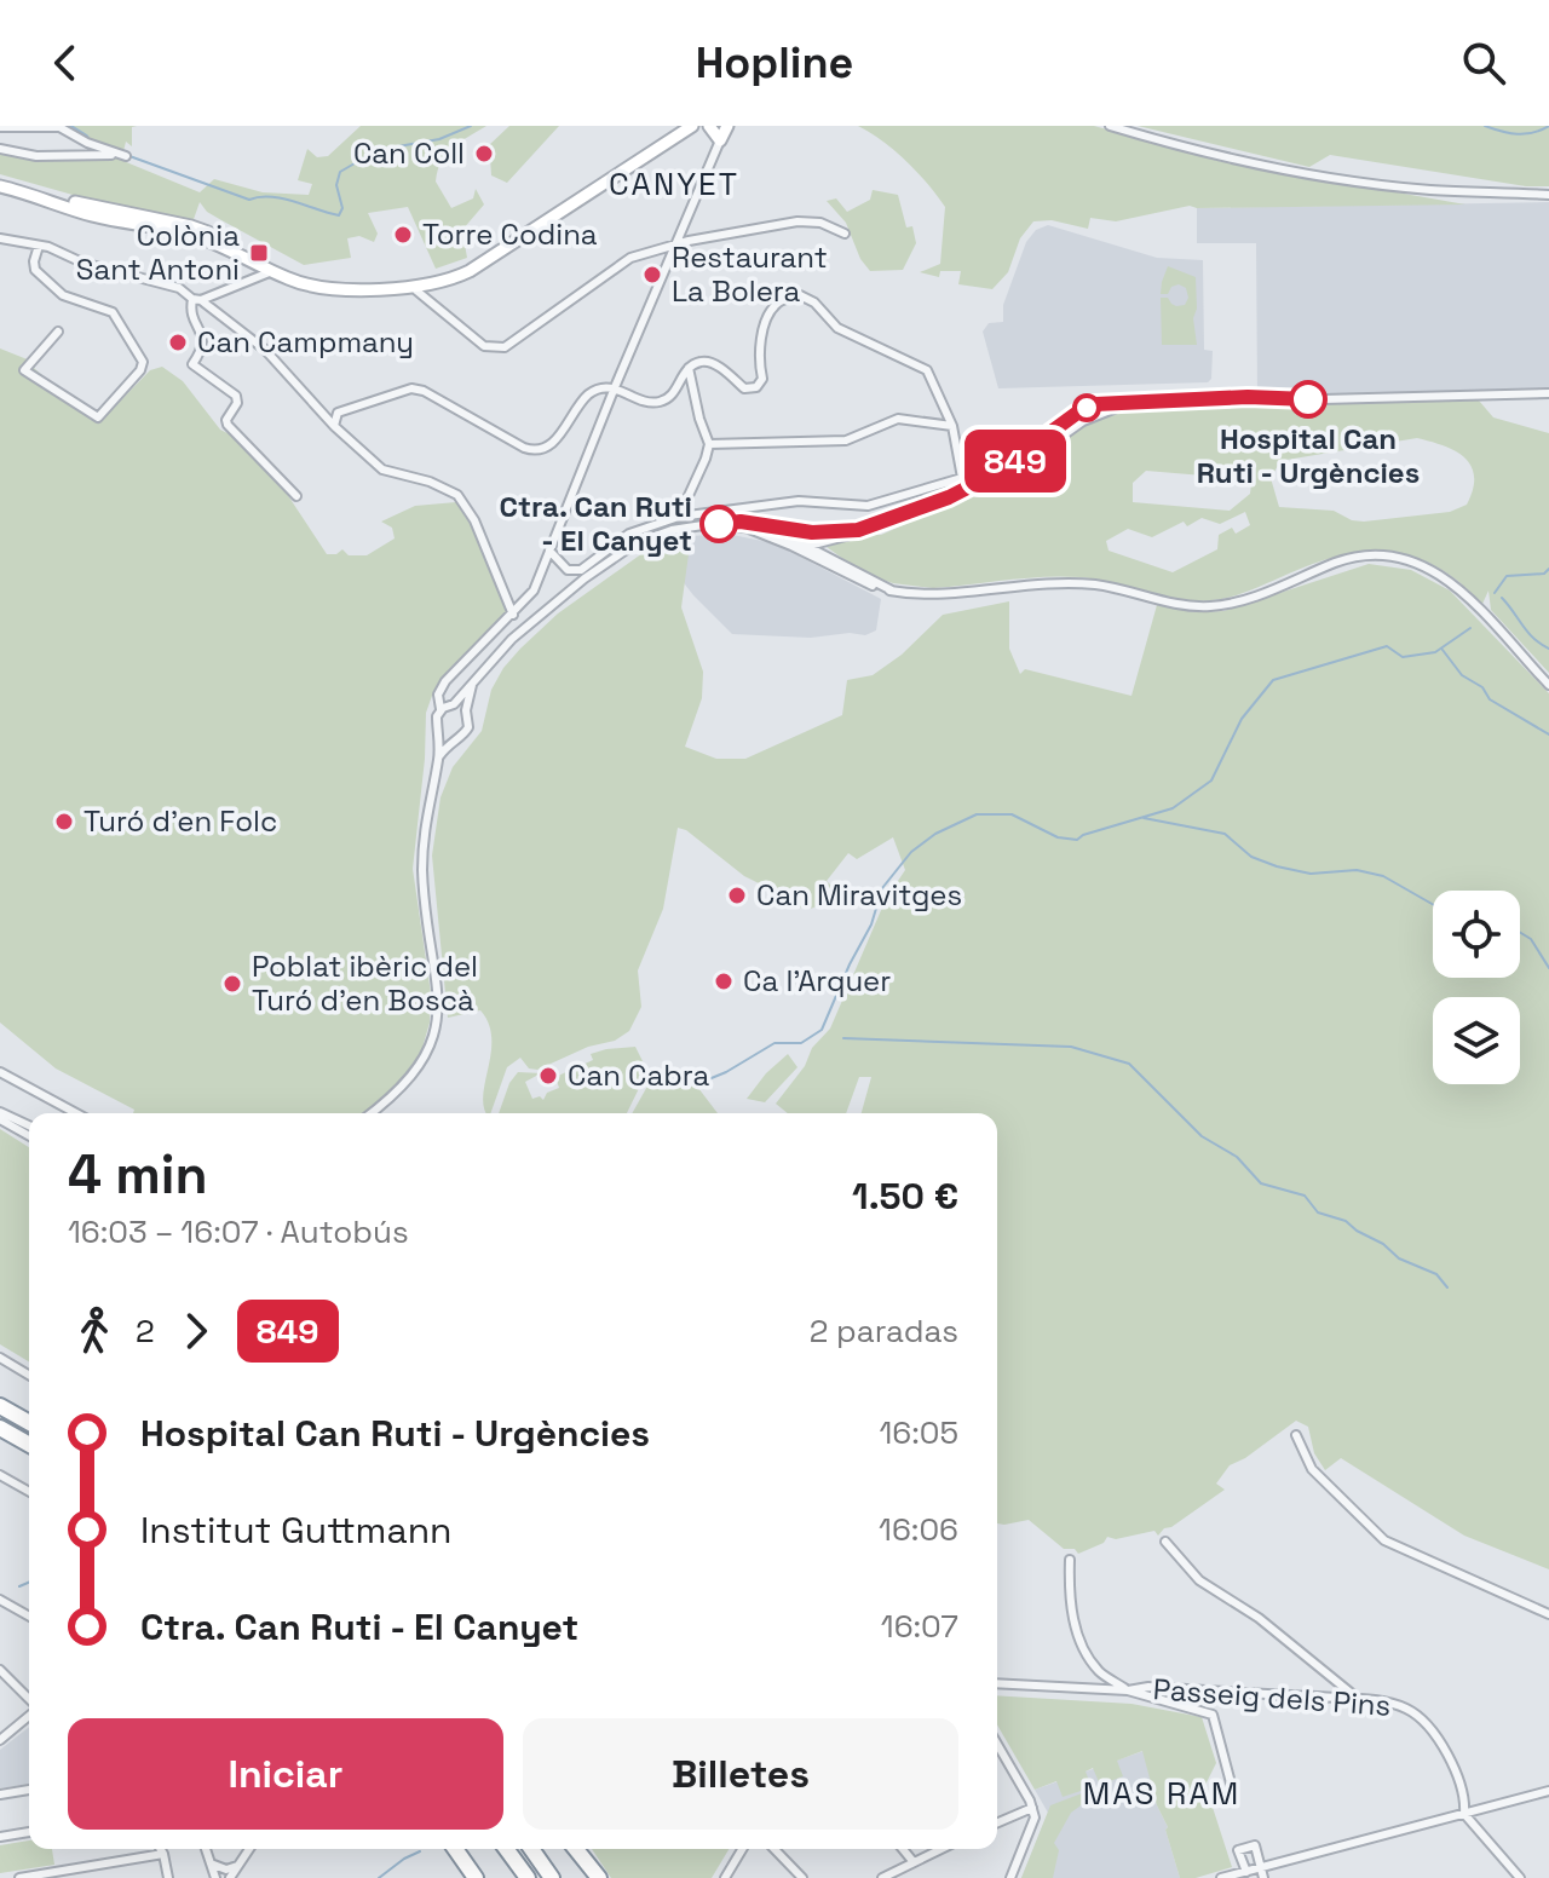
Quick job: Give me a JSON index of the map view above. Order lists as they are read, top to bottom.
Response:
{
  "streets": {
    "street": ["Passeig dels Pins"]
  },
  "districts": ["CANYET", "MAS RAM"],
  "places": {
    "other": [
      "Can Coll",
      "Torre Codina",
      "Restaurant La Bolera",
      "Can Campmany",
      "Hospital Can Ruti - Urgències",
      "Ctra. Can Ruti - El Canyet",
      "Turó d'en Folc",
      "Can Miravitges",
      "Ca l'Arquer",
      "Poblat ibèric del Turó d'en Boscà",
      "Can Cabra"
    ],
    "transit": ["Colònia Sant Antoni"]
  },
  "lines": ["bus line 849"],
  "page": {
    "header": "Hopline",
    "on_map": "849",
    "heading": ["4 min", "16:03 – 16:07 · Autobús", "1.50 €"],
    "legs": ["2", "849", "2 paradas"],
    "list": [
      {
        "name": "Hospital Can Ruti - Urgències",
        "value": "16:05"
      },
      {
        "name": "Institut Guttmann",
        "value": "16:06"
      },
      {
        "name": "Ctra. Can Ruti - El Canyet",
        "value": "16:07"
      }
    ],
    "buttons": ["Iniciar", "Billetes"]
  }
}
